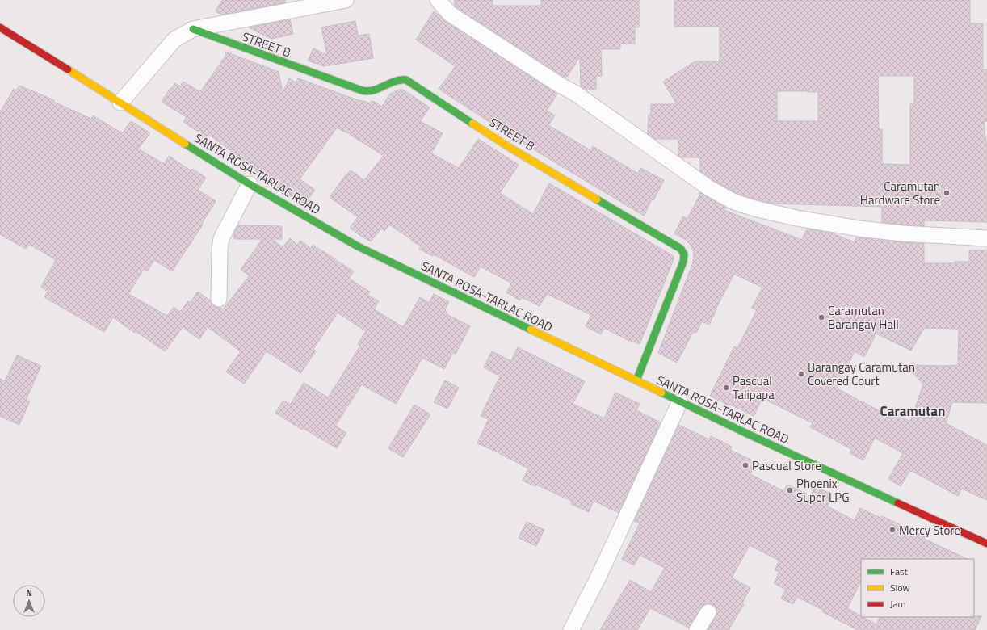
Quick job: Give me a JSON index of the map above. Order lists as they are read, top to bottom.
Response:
{
  "streets": {
    "main road": ["STREET B", "SANTA ROSA-TARLAC ROAD"]
  },
  "crossings": [
    ["STREET B", "SANTA ROSA-TARLAC ROAD"]
  ],
  "districts": ["Caramutan"],
  "places": [
    "Caramutan Hardware Store",
    "Caramutan Barangay Hall",
    "Barangay Caramutan Covered Court",
    "Pascual Talipapa",
    "Pascual Store",
    "Phoenix Super LPG",
    "Mercy Store"
  ],
  "legend": ["Fast", "Slow", "Jam"],
  "north": "top"
}
